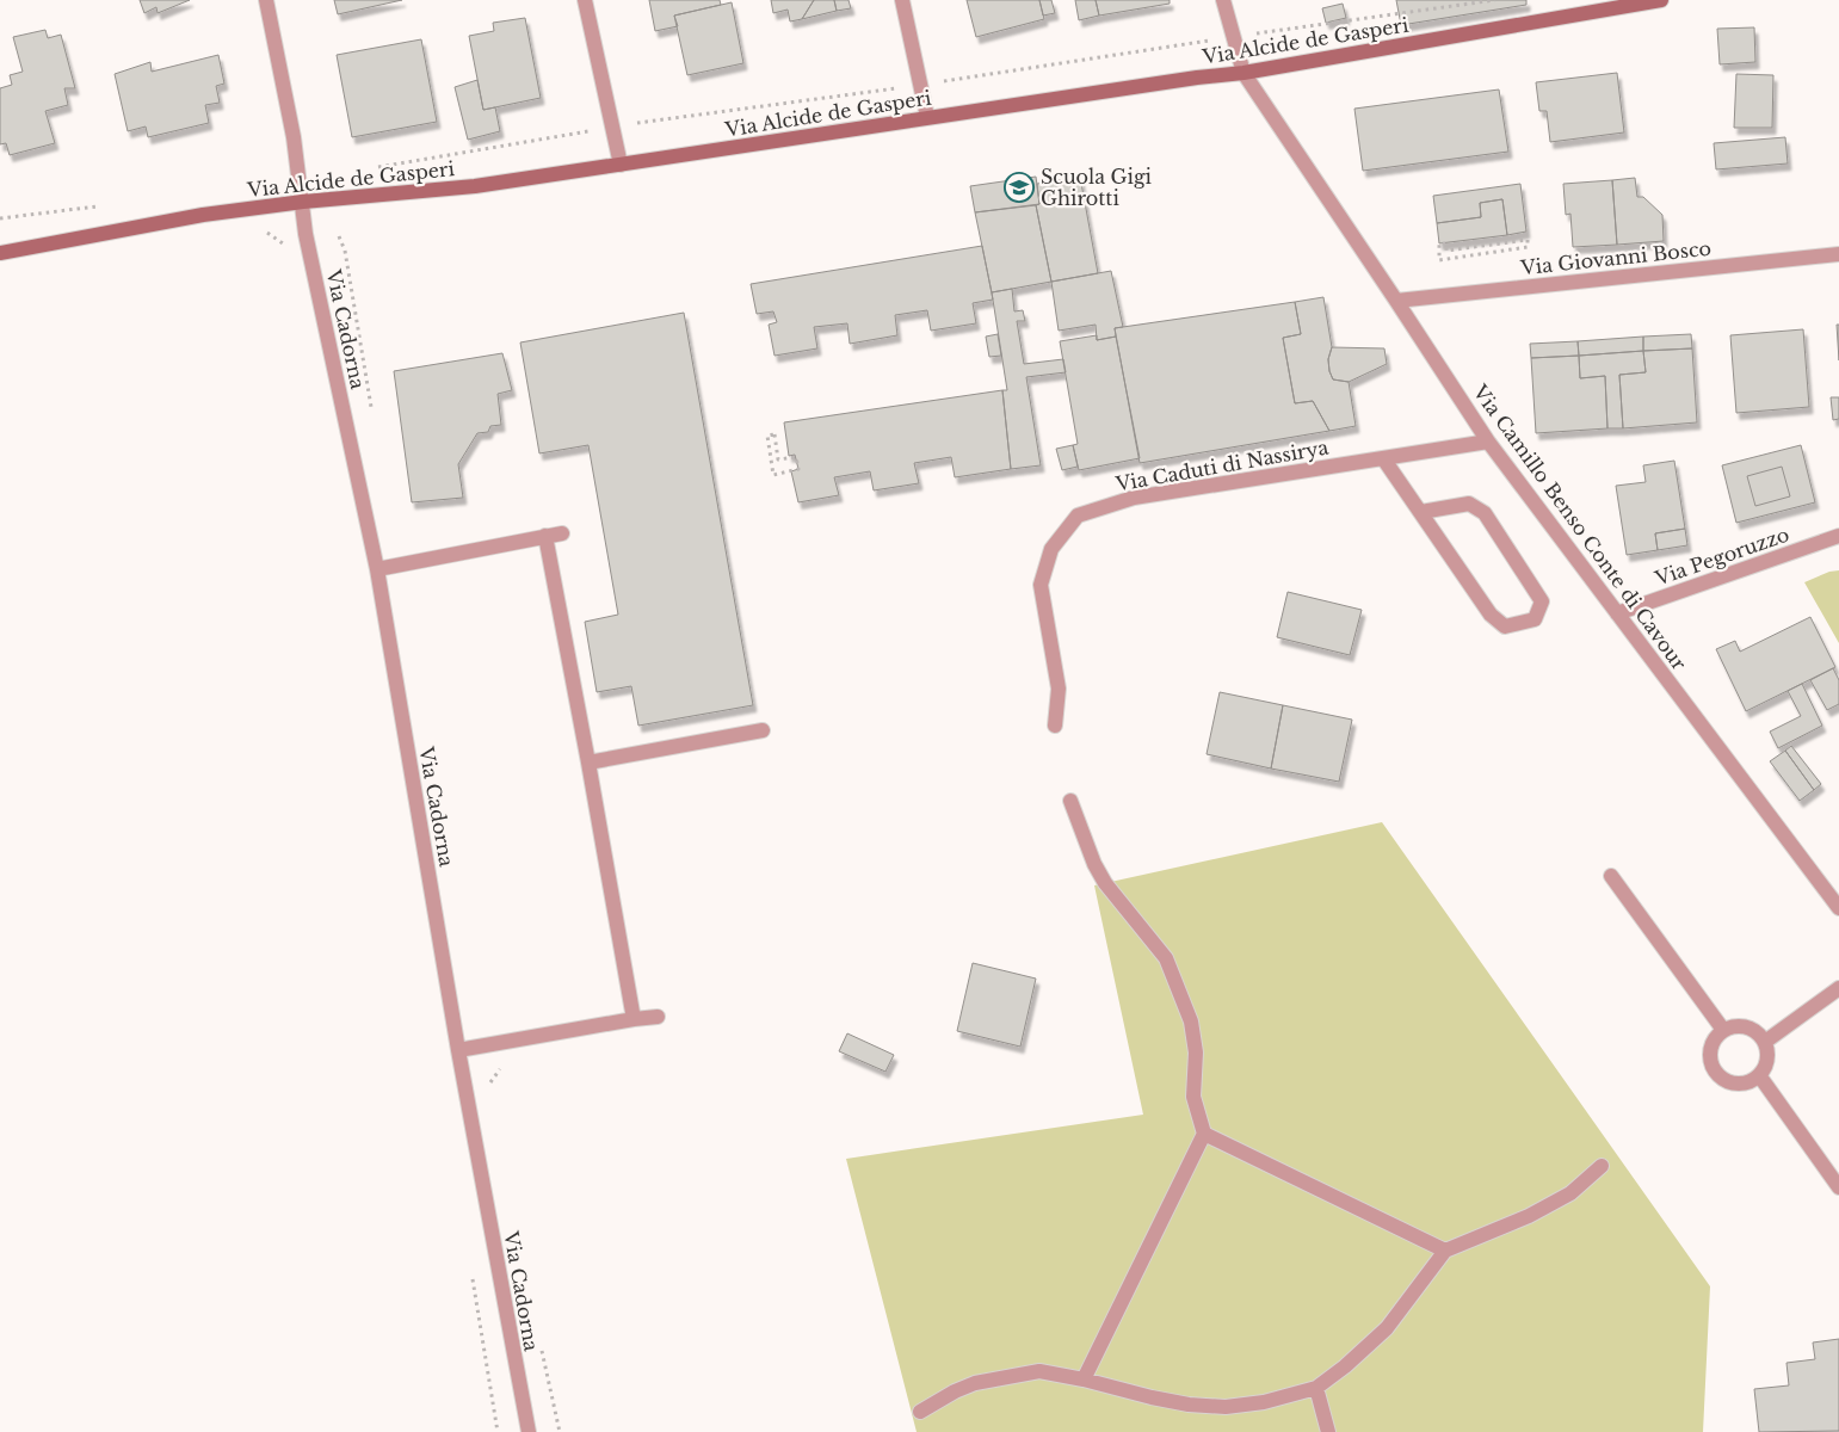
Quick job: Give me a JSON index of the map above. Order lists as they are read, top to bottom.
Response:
{
  "streets": {
    "street": [
      "Via Alcide de Gasperi",
      "Via Giovanni Bosco",
      "Via Cadorna",
      "Via Caduti di Nassirya",
      "Via Camillo Benso Conte di Cavour",
      "Via Pegoruzzo"
    ]
  },
  "crossings": [
    ["Via Alcide de Gasperi", "Via Cadorna"],
    ["Via Alcide de Gasperi", "Via Camillo Benso Conte di Cavour"],
    ["Via Giovanni Bosco", "Via Camillo Benso Conte di Cavour"],
    ["Via Caduti di Nassirya", "Via Camillo Benso Conte di Cavour"],
    ["Via Camillo Benso Conte di Cavour", "Via Pegoruzzo"]
  ],
  "places": {
    "school or university": ["Scuola Gigi Ghirotti"]
  }
}
